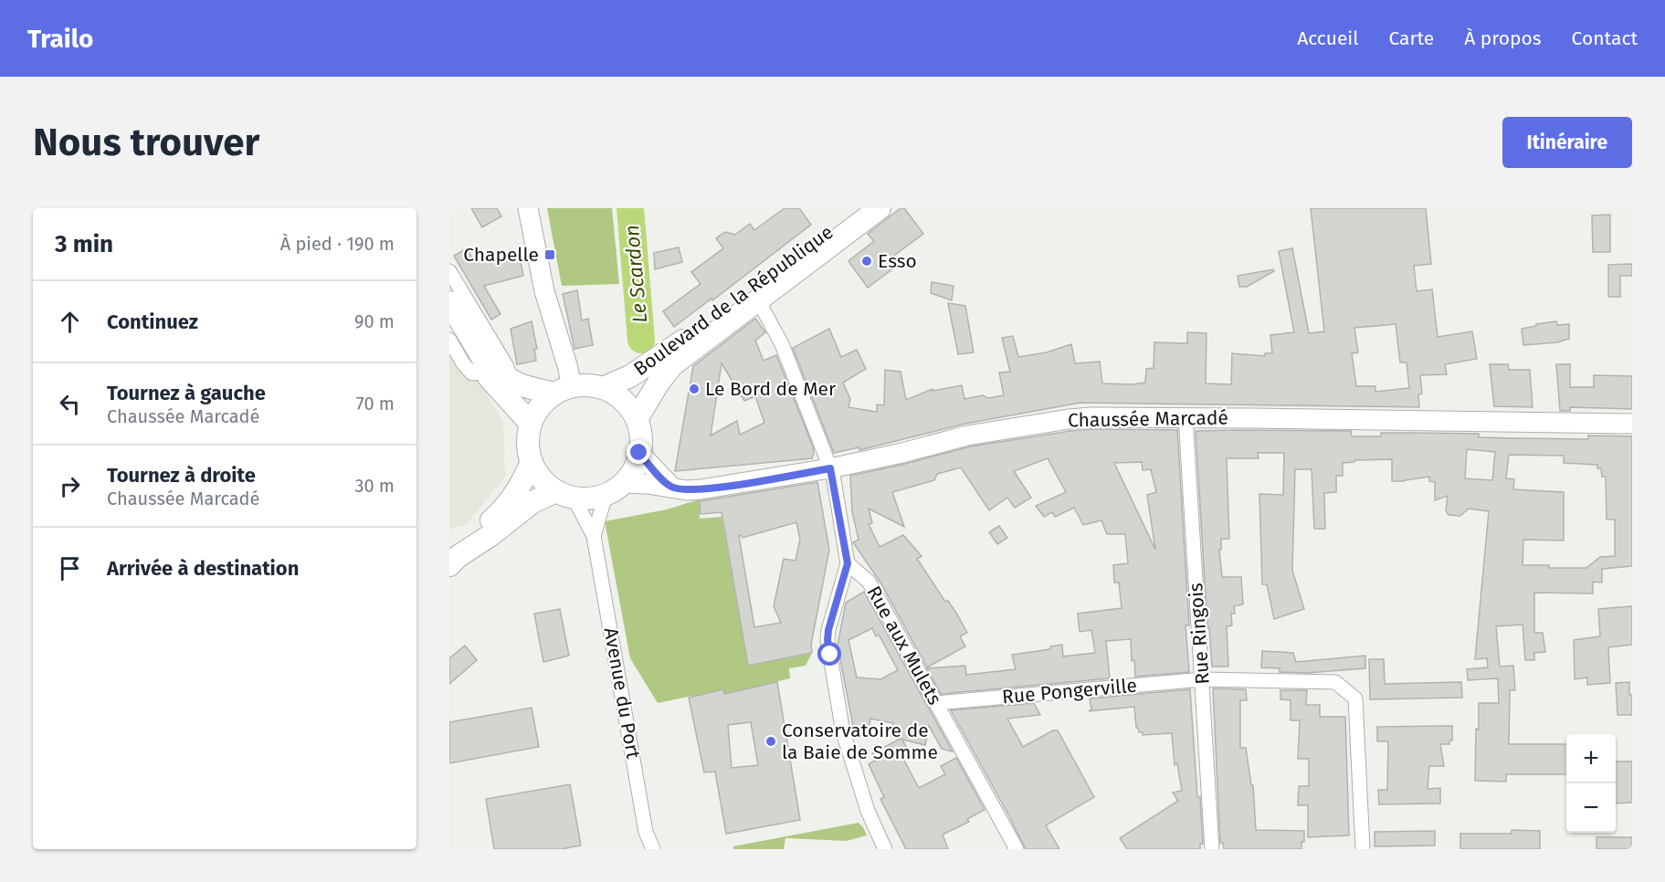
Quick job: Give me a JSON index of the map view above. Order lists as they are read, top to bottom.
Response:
{
  "streets": {
    "main road": ["Boulevard de la République"],
    "street": [
      "Chaussée Marcadé",
      "Rue Ringois",
      "Rue aux Mulets",
      "Rue Pongerville",
      "Avenue du Port"
    ]
  },
  "crossings": [
    ["Boulevard de la République", "Chaussée Marcadé"],
    ["Boulevard de la République", "Avenue du Port"],
    ["Chaussée Marcadé", "Rue Ringois"],
    ["Chaussée Marcadé", "Avenue du Port"],
    ["Rue Ringois", "Rue Pongerville"],
    ["Rue aux Mulets", "Rue Pongerville"]
  ],
  "water": ["Le Scardon"],
  "places": {
    "transit": ["Chapelle"],
    "other": ["Esso", "Le Bord de Mer", "Conservatoire de la Baie de Somme"]
  },
  "page": {
    "header": "Trailo",
    "nav": [
      "Accueil",
      "Carte",
      "À propos",
      "Contact"
    ],
    "buttons": "Itinéraire",
    "title": "Nous trouver",
    "heading": ["3 min", "À pied · 190 m"],
    "list": [
      ["Continuez", "90 m"],
      ["Tournez à gauche", "Chaussée Marcadé", "70 m"],
      ["Tournez à droite", "Chaussée Marcadé", "30 m"],
      "Arrivée à destination"
    ],
    "map_buttons": ["+", "−"]
  }
}
